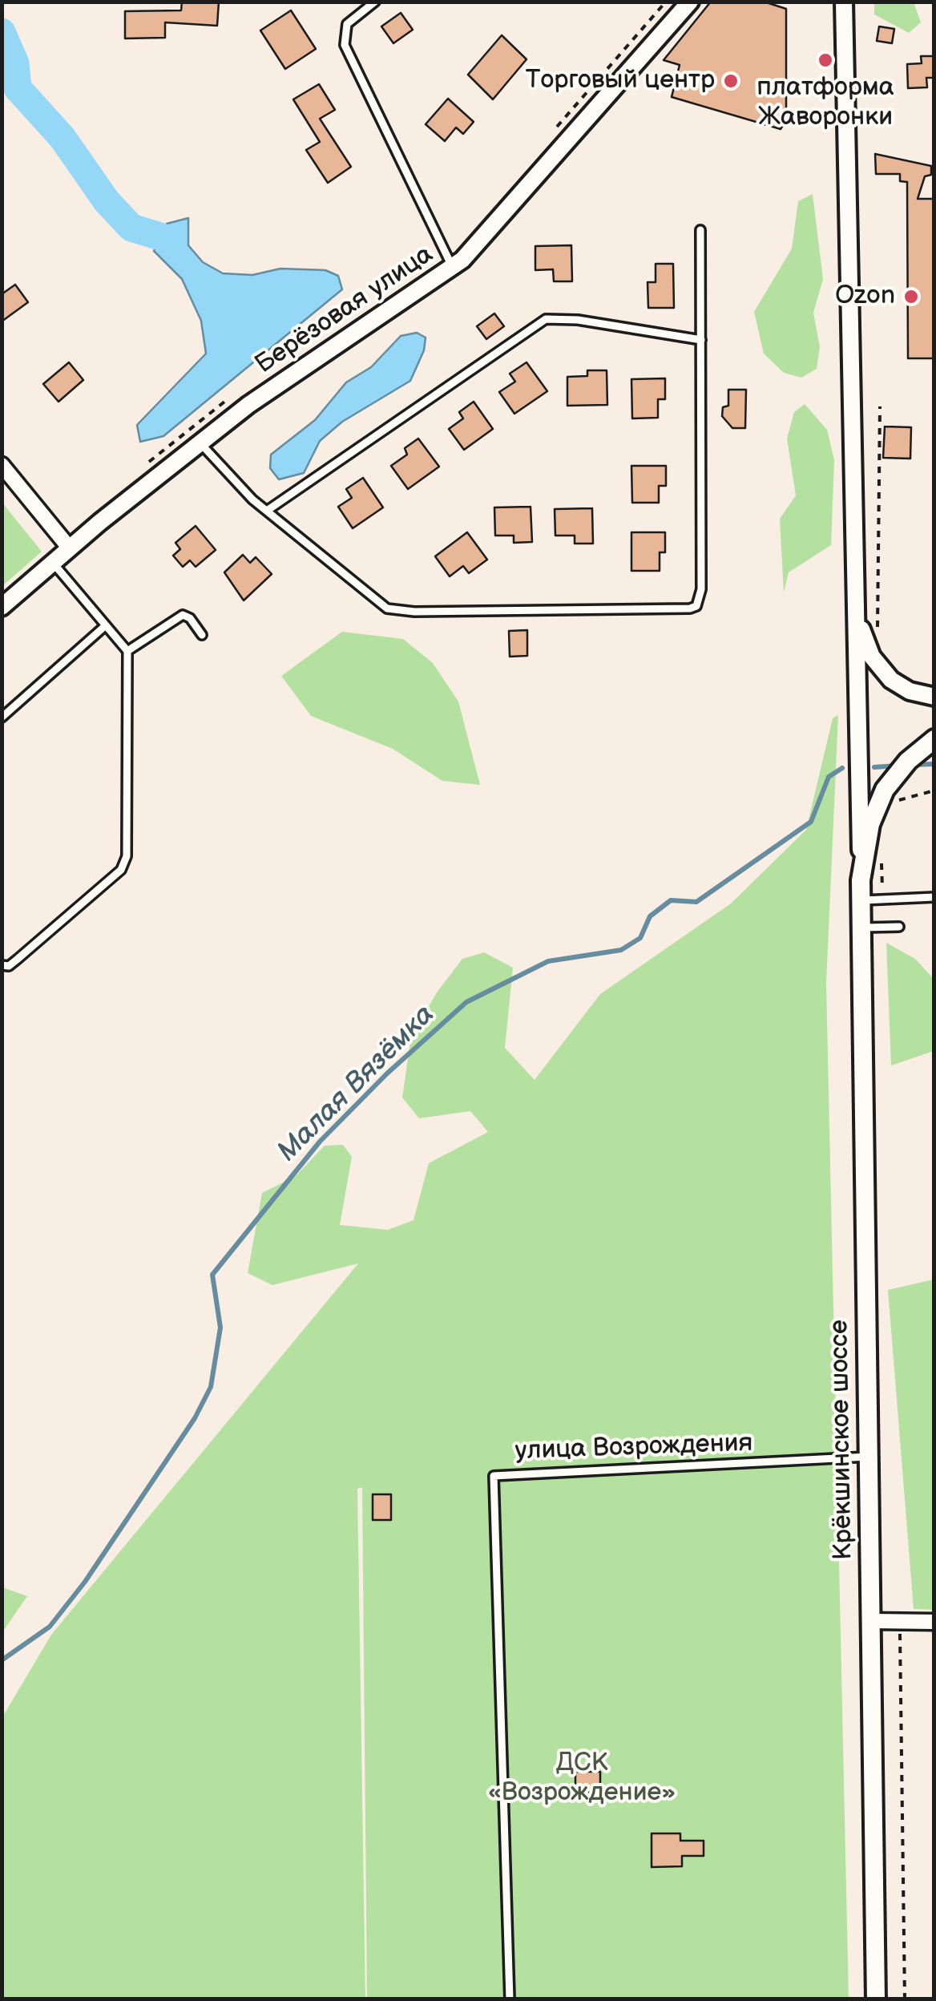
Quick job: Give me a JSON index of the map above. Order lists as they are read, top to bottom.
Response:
{
  "streets": {
    "main road": ["Крёкшинское шоссе"],
    "street": ["Берёзовая улица"],
    "lane": ["улица Возрождения"]
  },
  "crossings": [
    ["Крёкшинское шоссе", "улица Возрождения"]
  ],
  "water": ["Малая Вязёмка"],
  "parks": ["ДСК «Возрождение»"],
  "places": ["платформа Жаворонки", "Торговый центр", "Ozon"]
}
